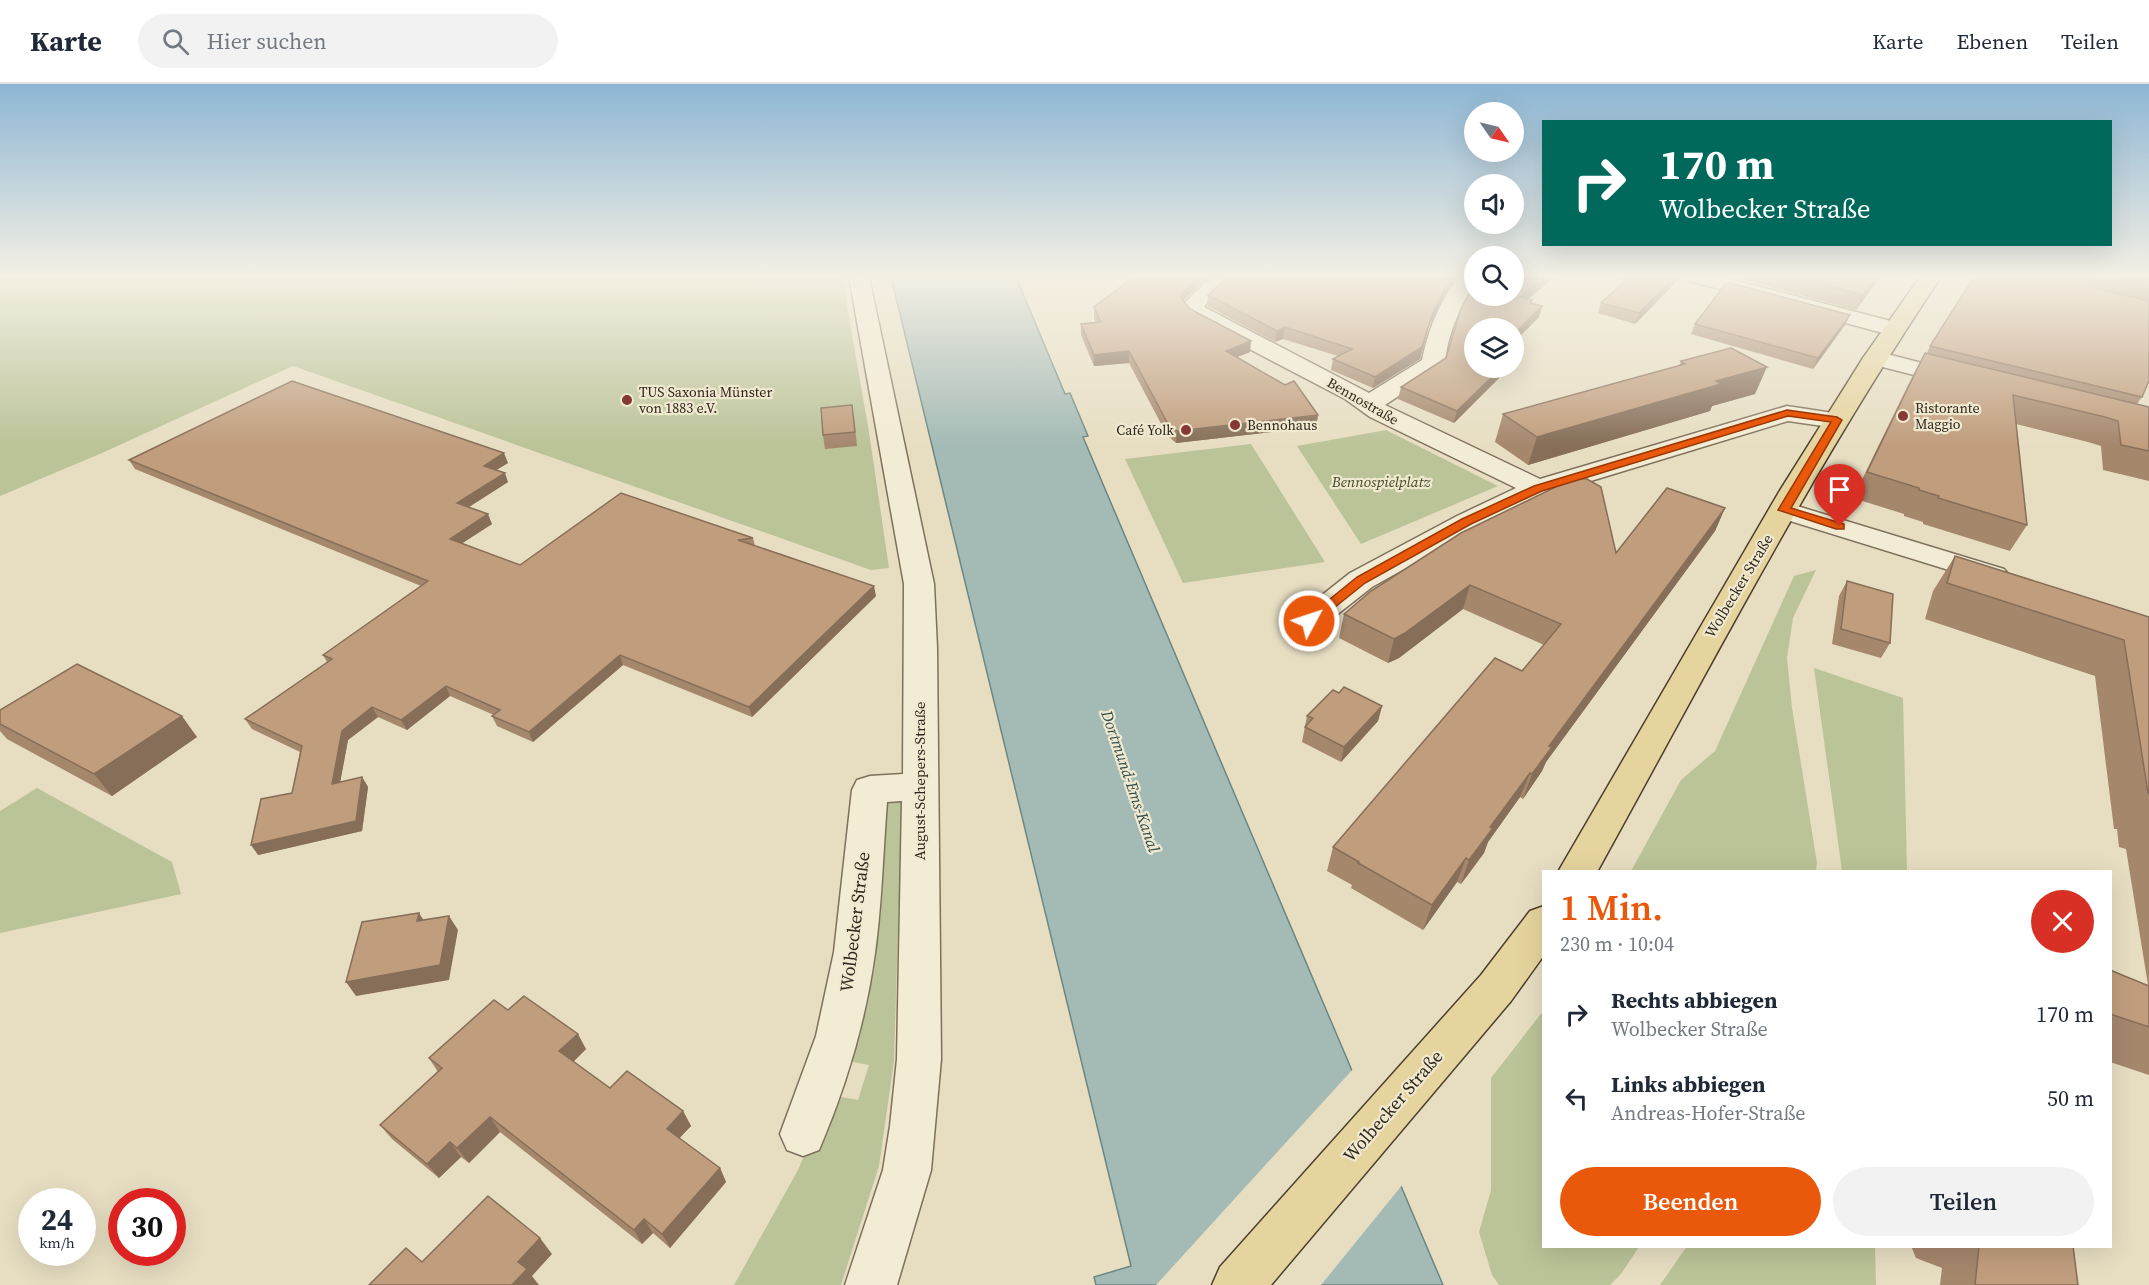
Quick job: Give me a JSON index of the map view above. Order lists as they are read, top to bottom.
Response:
{
  "streets": {
    "main road": ["Wolbecker Straße"],
    "street": ["Bennostraße", "August-Schepers-Straße"]
  },
  "crossings": [
    ["Wolbecker Straße", "August-Schepers-Straße"]
  ],
  "water": ["Dortmund-Ems-Kanal"],
  "parks": ["Bennospielplatz"],
  "places": [
    "TUS Saxonia Münster von 1883 e.V.",
    "Ristorante Maggio",
    "Bennohaus",
    "Café Yolk"
  ],
  "north": "bottom right",
  "page": {
    "header": "Karte",
    "search": "Hier suchen",
    "nav": ["Karte", "Ebenen", "Teilen"],
    "turn": ["170 m", "Wolbecker Straße"],
    "heading": ["1 Min.", "230 m · 10:04"],
    "list": [
      {
        "name": "Rechts abbiegen",
        "note": "Wolbecker Straße",
        "value": "170 m"
      },
      {
        "name": "Links abbiegen",
        "note": "Andreas-Hofer-Straße",
        "value": "50 m"
      }
    ],
    "buttons": ["Beenden", "Teilen"],
    "speed": "24 km/h",
    "limit": "30"
  }
}
